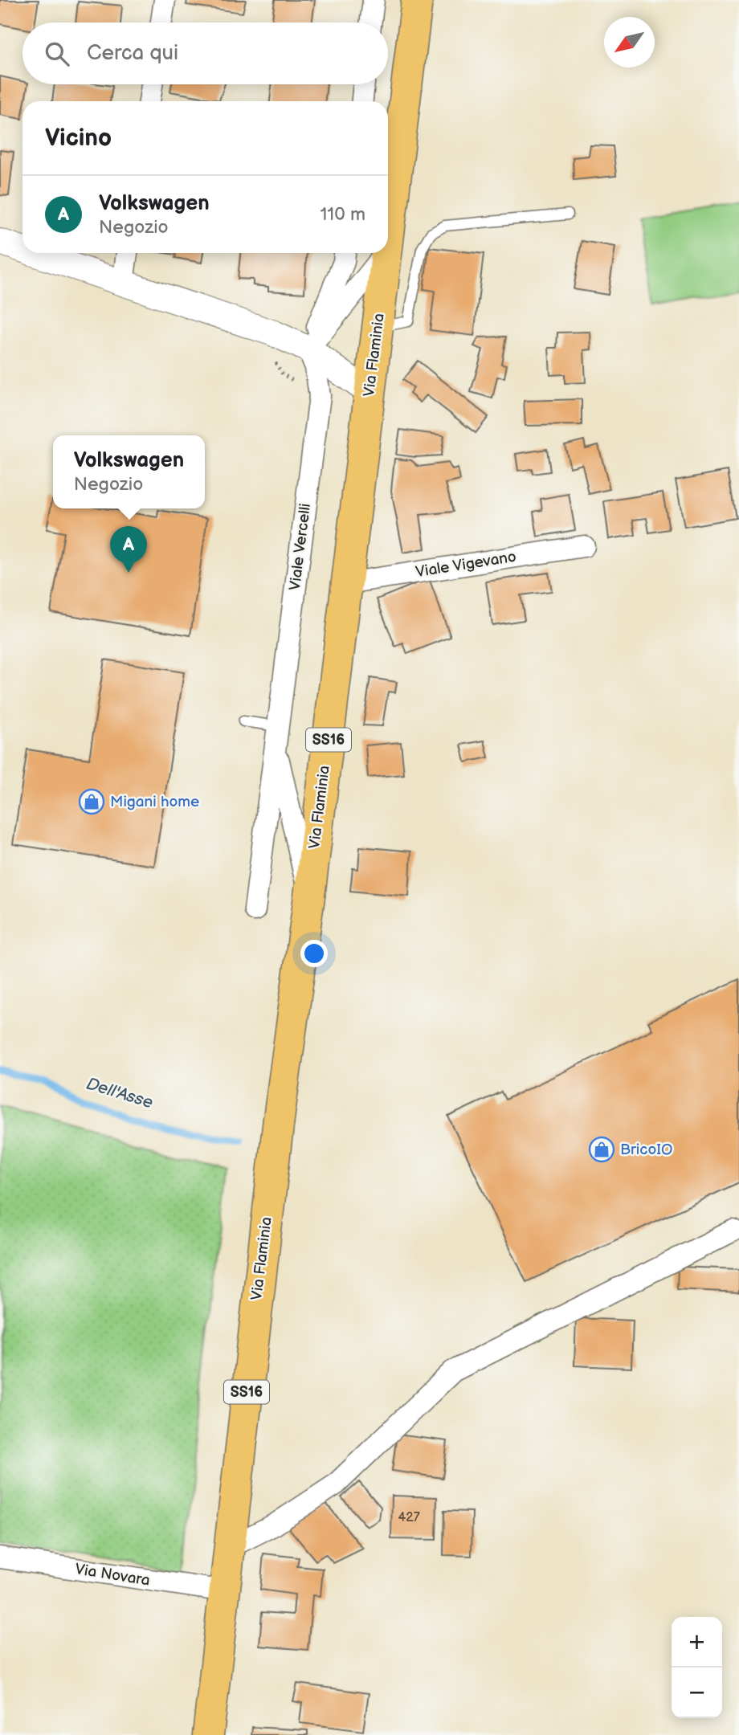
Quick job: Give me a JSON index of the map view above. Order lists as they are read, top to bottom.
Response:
{
  "streets": {
    "main road": ["Via Flaminia", "SS16"],
    "street": ["Viale Vercelli", "Viale Vigevano", "Via Novara"]
  },
  "crossings": [
    ["Via Flaminia", "Viale Vercelli"],
    ["Via Flaminia", "Viale Vigevano"],
    ["Via Flaminia", "Via Novara"]
  ],
  "water": ["Dell'Asse"],
  "places": {
    "shop": ["Migani home", "BricoIO"]
  },
  "house_numbers": ["427"],
  "north": "bottom left",
  "page": {
    "search": "Cerca qui",
    "heading": "Vicino",
    "list": [
      {
        "mark": "A",
        "name": "Volkswagen",
        "note": "Negozio",
        "value": "110 m"
      }
    ],
    "popup": ["Volkswagen", "Negozio"],
    "pins": "A",
    "map_buttons": ["+", "−"]
  }
}
